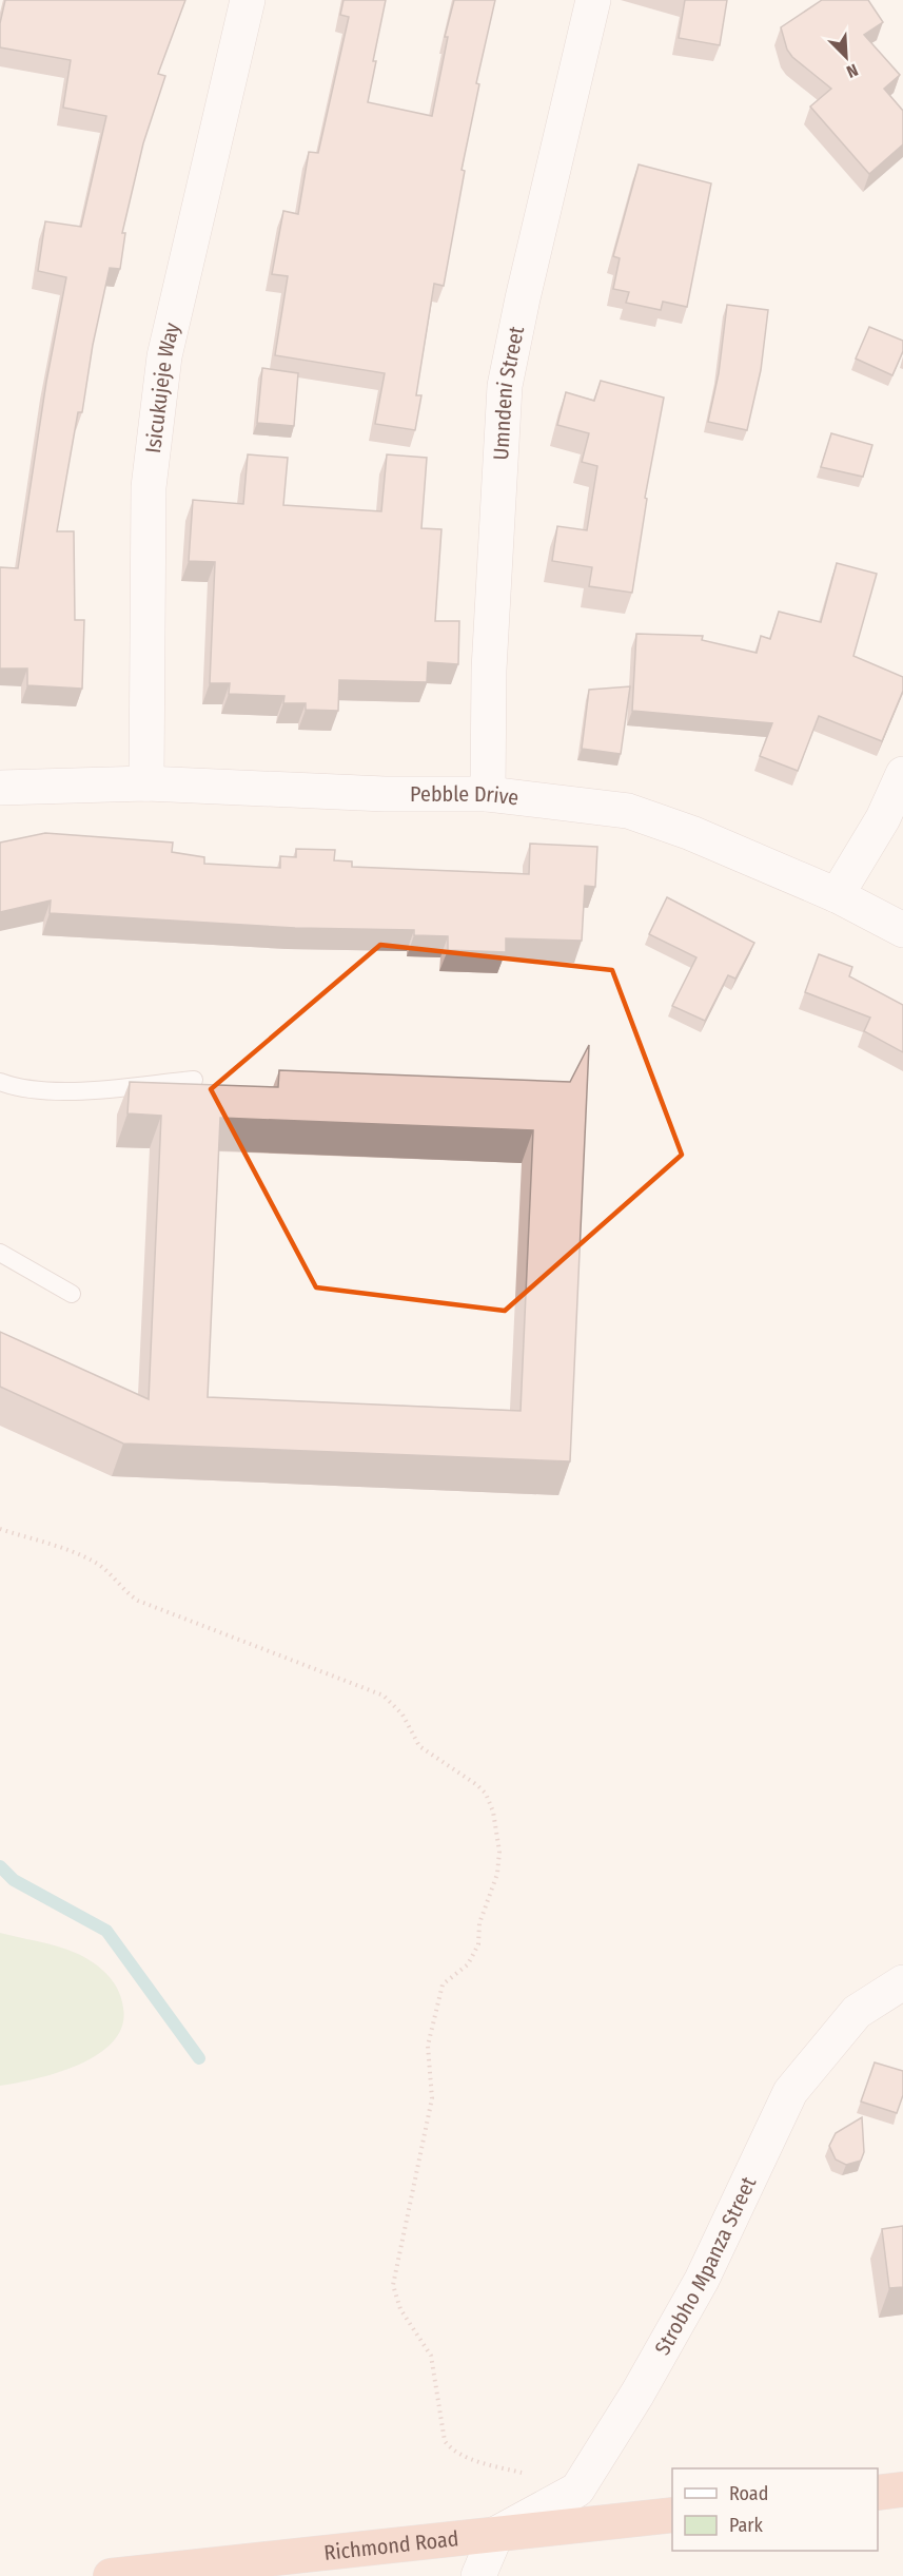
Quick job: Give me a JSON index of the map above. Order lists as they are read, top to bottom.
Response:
{
  "streets": {
    "highway": ["Richmond Road"],
    "street": [
      "Isicukujeje Way",
      "Umndeni Street",
      "Pebble Drive",
      "Strobho Mpanza Street"
    ]
  },
  "crossings": [
    ["Isicukujeje Way", "Pebble Drive"],
    ["Umndeni Street", "Pebble Drive"],
    ["Strobho Mpanza Street", "Richmond Road"]
  ],
  "legend": ["Road", "Park"],
  "north": "bottom right"
}
